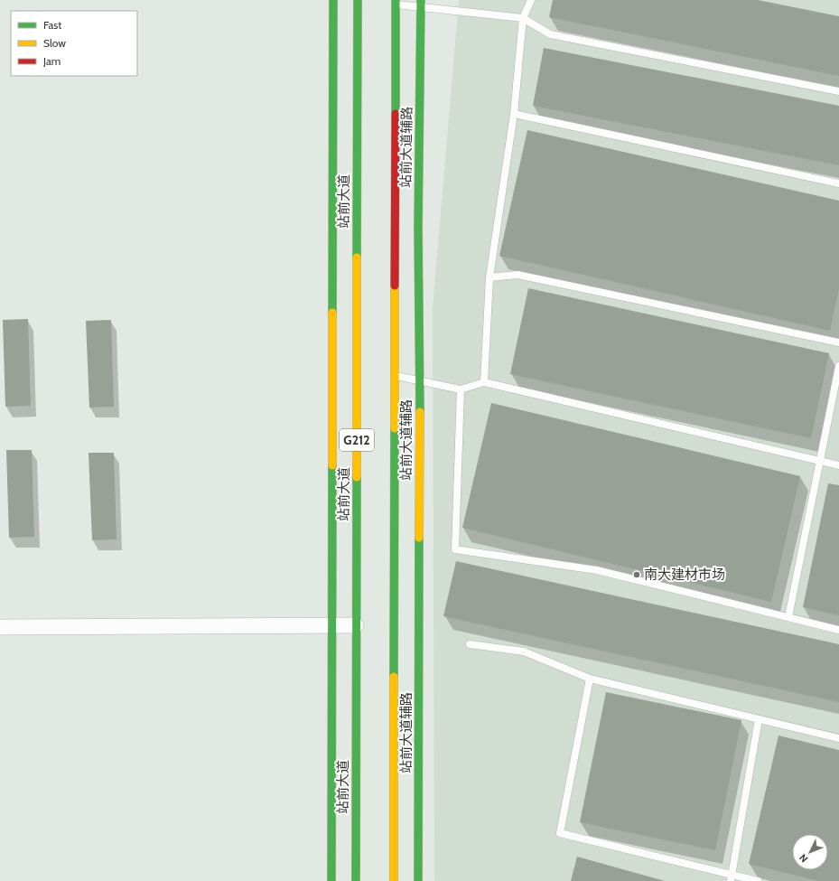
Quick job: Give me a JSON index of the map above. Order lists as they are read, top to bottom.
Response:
{
  "streets": {
    "main road": ["站前大道辅路", "站前大道", "G212"]
  },
  "places": ["南大建材市场"],
  "legend": ["Fast", "Slow", "Jam"],
  "north": "bottom left"
}
